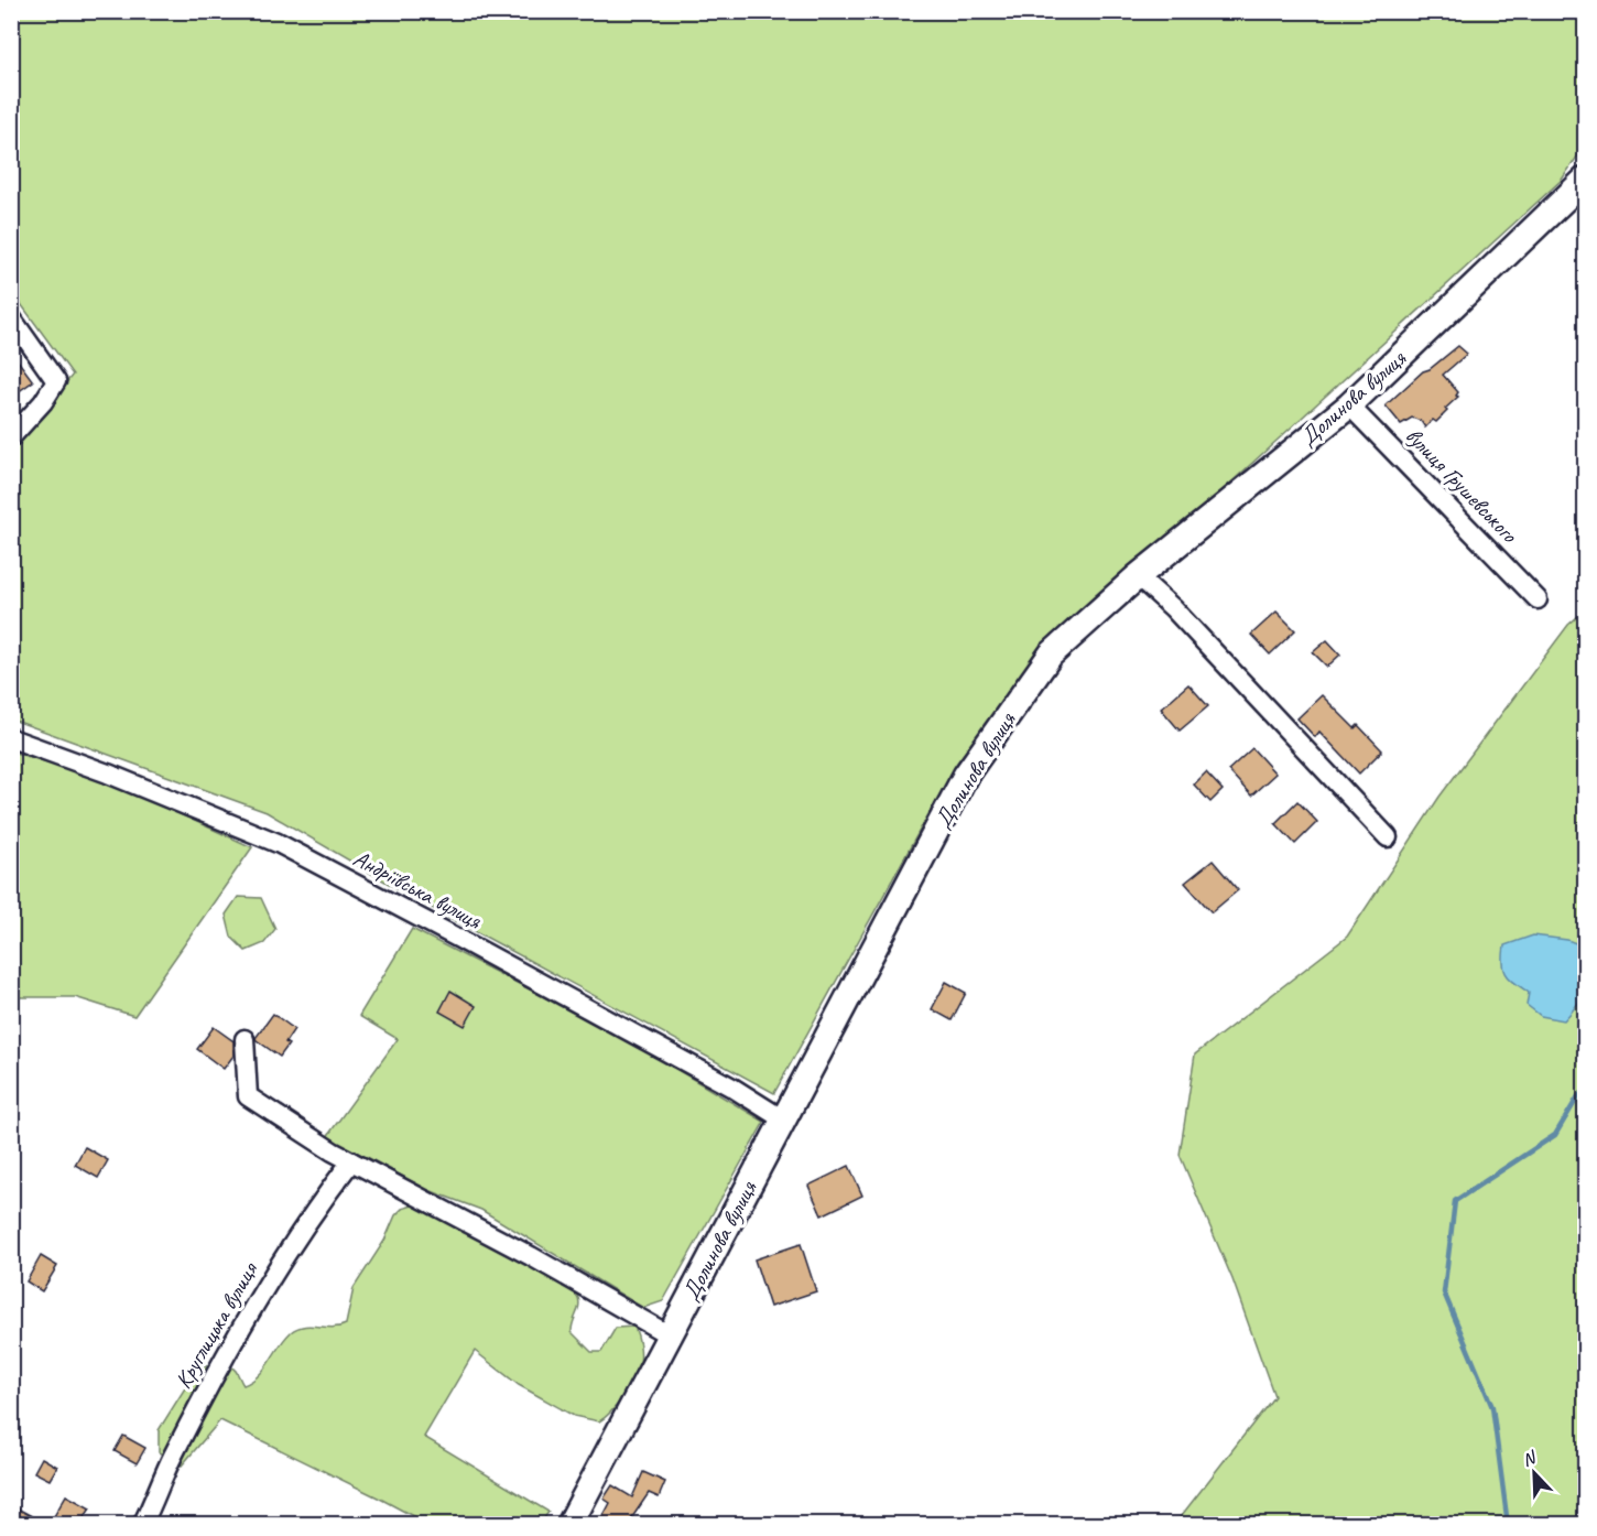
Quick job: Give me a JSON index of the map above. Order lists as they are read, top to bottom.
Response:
{
  "streets": {
    "street": [
      "Долинова вулиця",
      "вулиця Грушевського",
      "Андріївська вулиця",
      "Круглицька вулиця"
    ]
  },
  "crossings": [
    ["Долинова вулиця", "вулиця Грушевського"],
    ["Долинова вулиця", "Андріївська вулиця"]
  ],
  "north": "top left"
}
